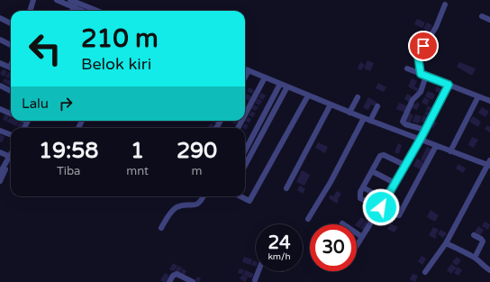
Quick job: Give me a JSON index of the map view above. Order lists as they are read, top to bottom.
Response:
{
  "page": {
    "turn": ["210 m", "Belok kiri"],
    "then": "Lalu",
    "eta": [
      "19:58",
      "Tiba",
      "1",
      "mnt",
      "290",
      "m"
    ],
    "speed": "24 km/h",
    "limit": "30"
  }
}
